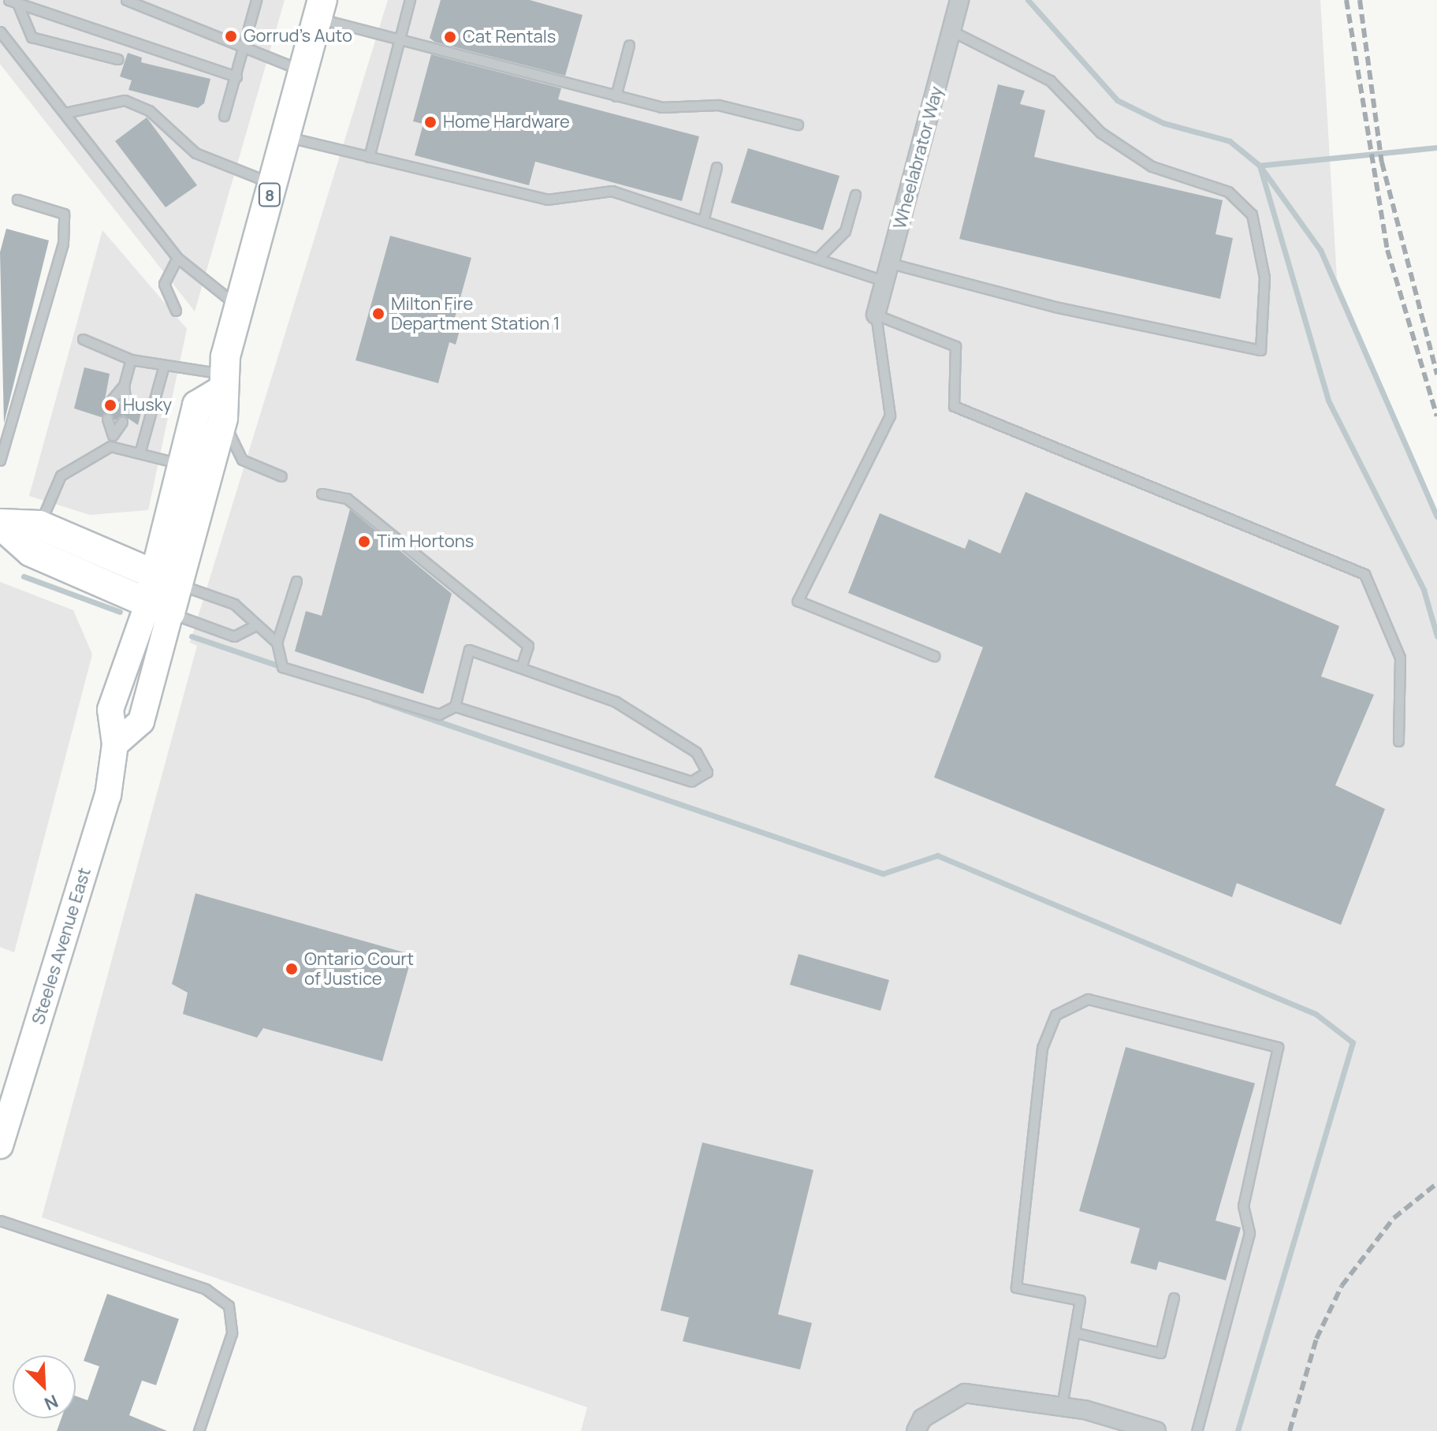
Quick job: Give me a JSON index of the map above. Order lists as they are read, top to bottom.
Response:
{
  "streets": {
    "main road": ["8", "Steeles Avenue East"],
    "street": ["Wheelabrator Way"]
  },
  "places": [
    "Gorrud's Auto",
    "Cat Rentals",
    "Home Hardware",
    "Milton Fire Department Station 1",
    "Husky",
    "Tim Hortons",
    "Ontario Court of Justice"
  ],
  "north": "bottom right"
}
